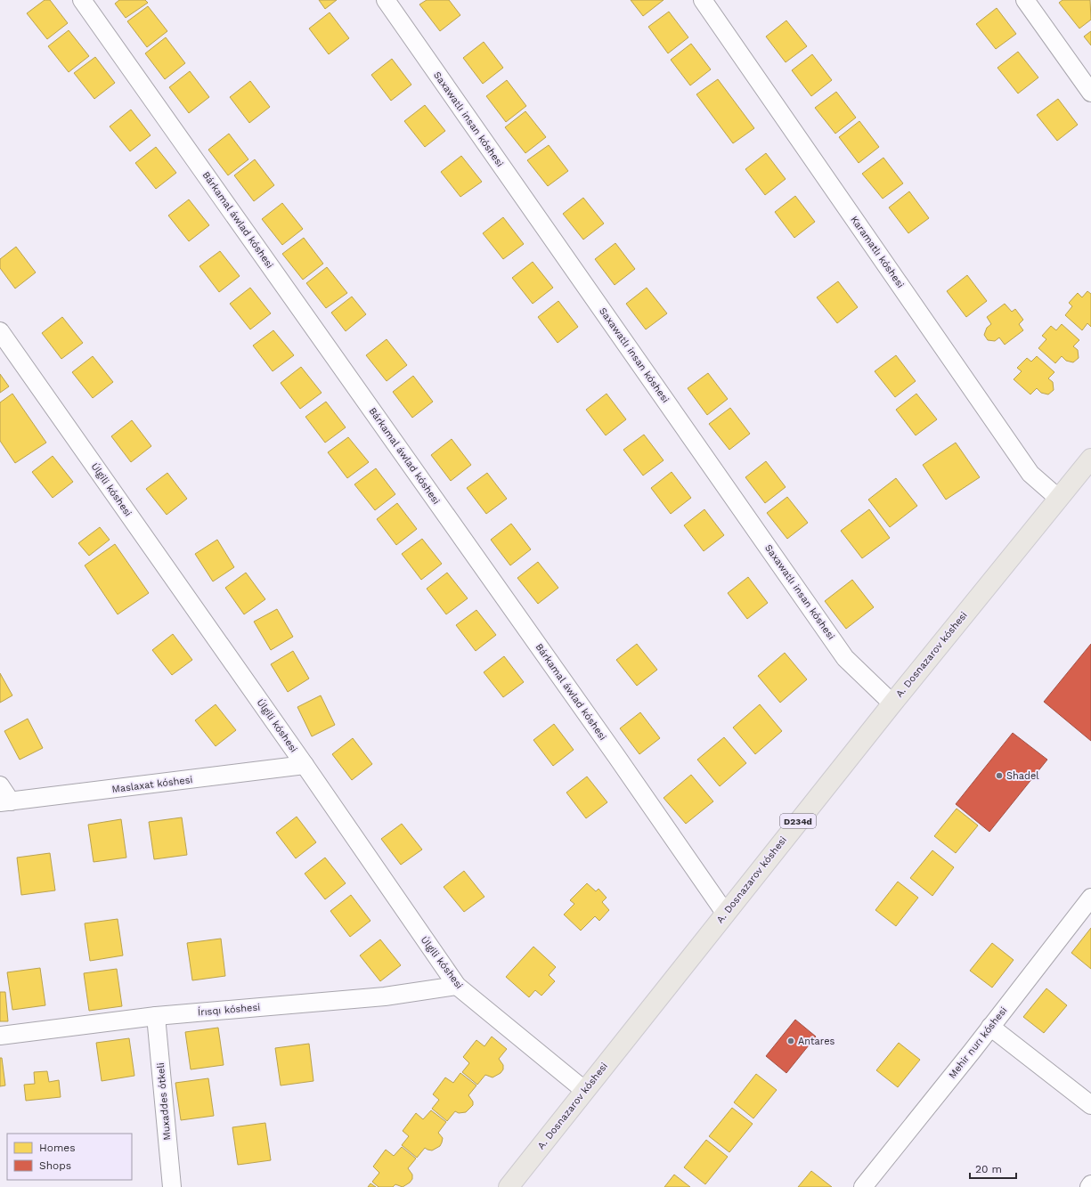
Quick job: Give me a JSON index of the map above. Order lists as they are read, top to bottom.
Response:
{
  "streets": {
    "main road": ["A. Dosnazarov kóshesi", "D234d"],
    "street": [
      "Saxawatlı insan kóshesi",
      "Bárkamal áwlad kóshesi",
      "Karamatlı kóshesi",
      "Úlgili kóshesi",
      "Maslaxat kóshesi",
      "Írısqı kóshesi",
      "Mehir nurı kóshesi",
      "Muxaddes ótkeli"
    ]
  },
  "crossings": [
    ["Saxawatlı insan kóshesi", "A. Dosnazarov kóshesi"],
    ["Bárkamal áwlad kóshesi", "A. Dosnazarov kóshesi"],
    ["Karamatlı kóshesi", "A. Dosnazarov kóshesi"],
    ["Úlgili kóshesi", "A. Dosnazarov kóshesi"],
    ["Úlgili kóshesi", "Maslaxat kóshesi"],
    ["Úlgili kóshesi", "Írısqı kóshesi"],
    ["Írısqı kóshesi", "Muxaddes ótkeli"]
  ],
  "places": ["Shadel", "Antares"],
  "legend": ["Homes", "Shops"],
  "scale_bar": "20 m"
}
